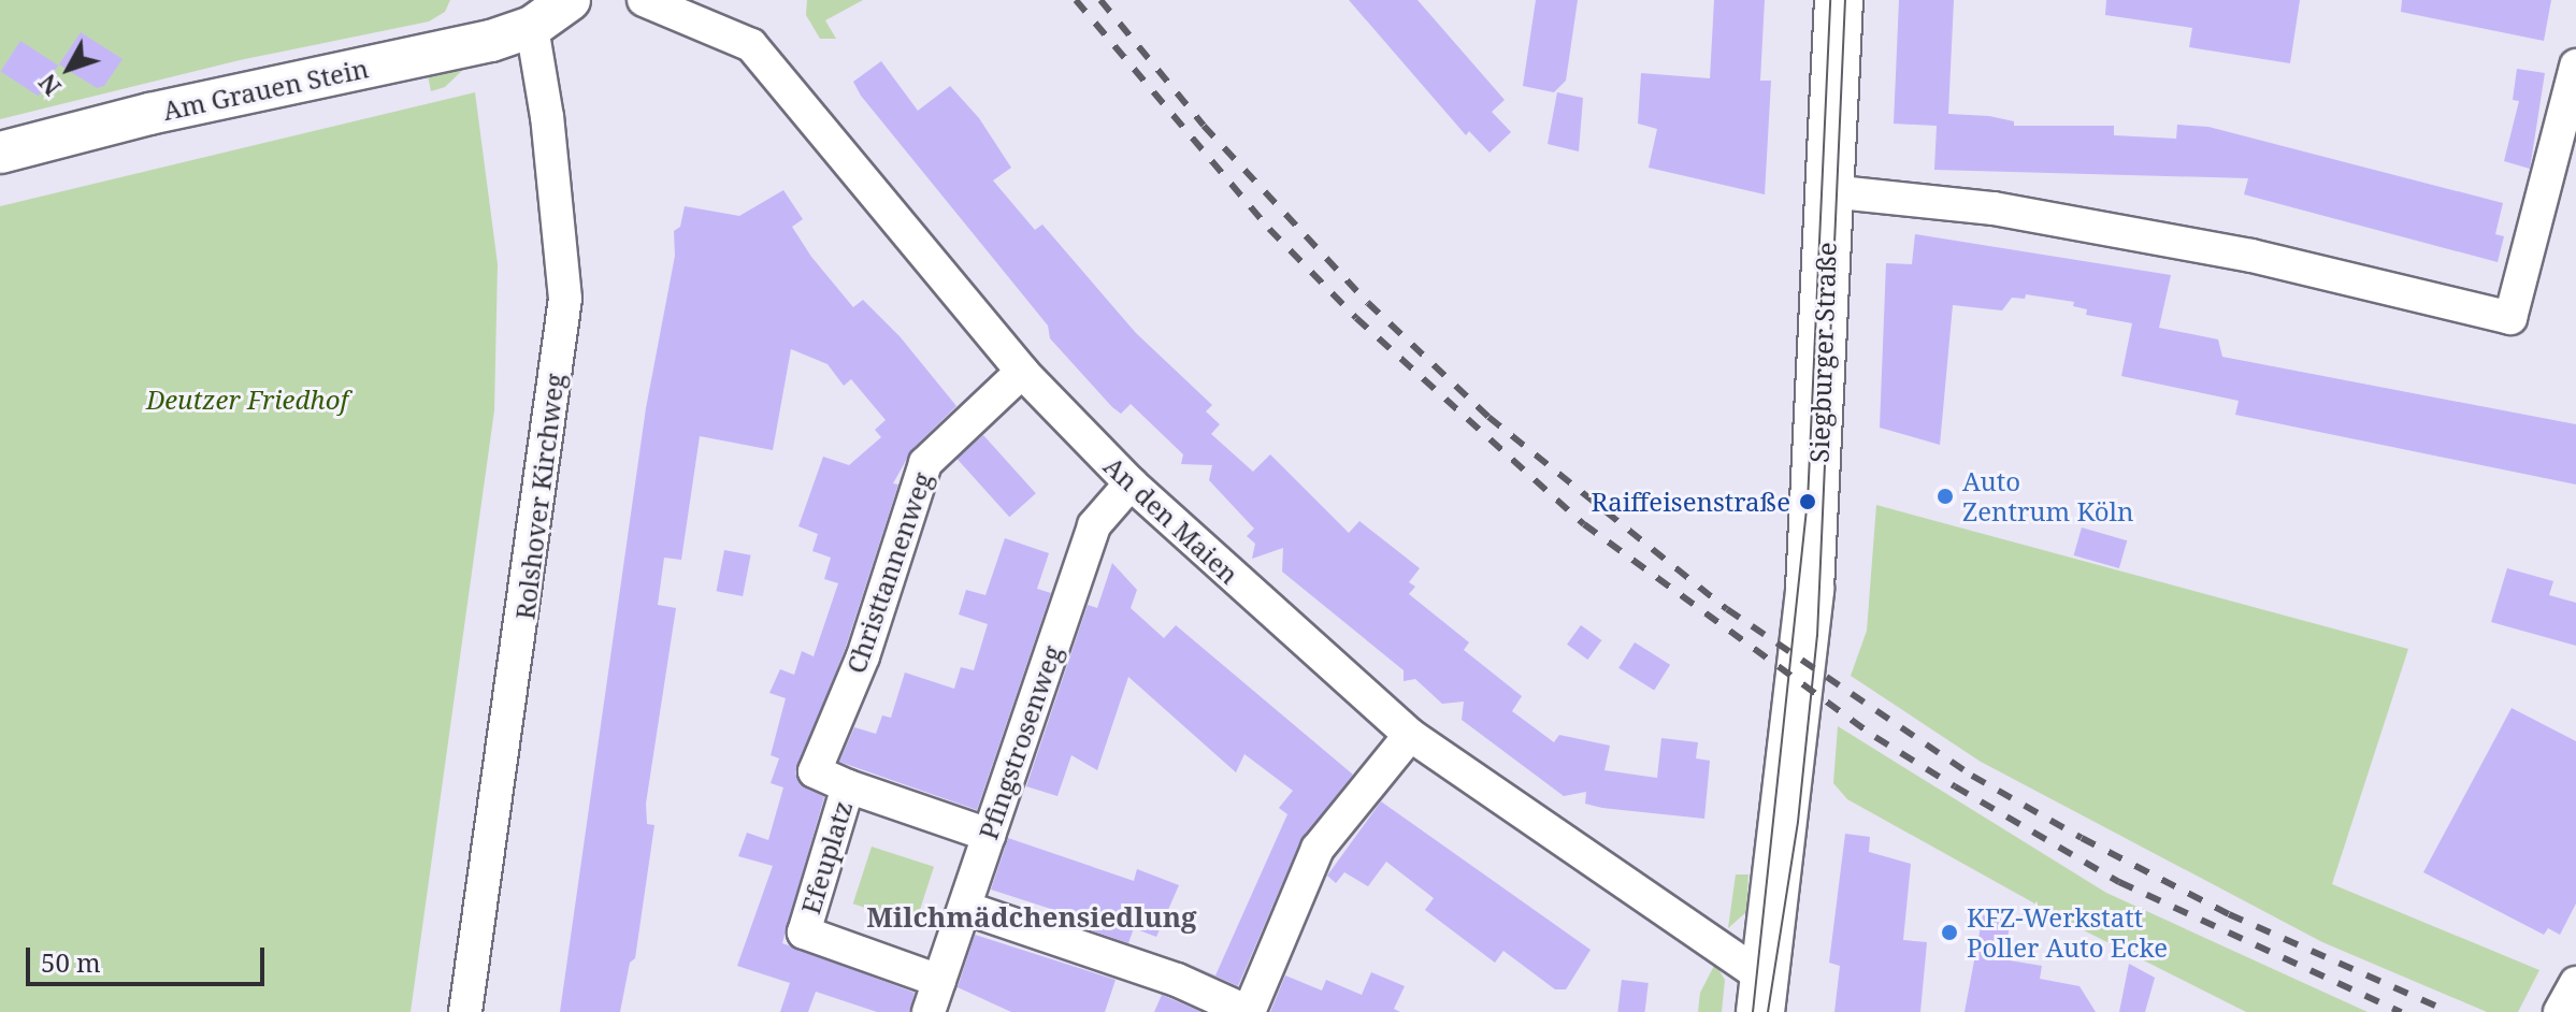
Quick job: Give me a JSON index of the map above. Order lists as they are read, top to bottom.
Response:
{
  "streets": {
    "main road": ["Siegburger Straße"],
    "street": [
      "Am Grauen Stein",
      "Rolshover Kirchweg",
      "An den Maien",
      "Christtannenweg",
      "Pfingstrosenweg",
      "Efeuplatz"
    ]
  },
  "crossings": [
    ["Am Grauen Stein", "Rolshover Kirchweg"],
    ["Siegburger Straße", "An den Maien"],
    ["An den Maien", "Christtannenweg"],
    ["An den Maien", "Pfingstrosenweg"],
    ["Christtannenweg", "Efeuplatz"],
    ["Pfingstrosenweg", "Efeuplatz"]
  ],
  "districts": ["Milchmädchensiedlung"],
  "parks": ["Deutzer Friedhof"],
  "places": ["Auto Zentrum Köln", "Raiffeisenstraße", "KFZ-Werkstatt Poller Auto Ecke"],
  "scale_bar": "50 m",
  "north": "bottom left"
}
